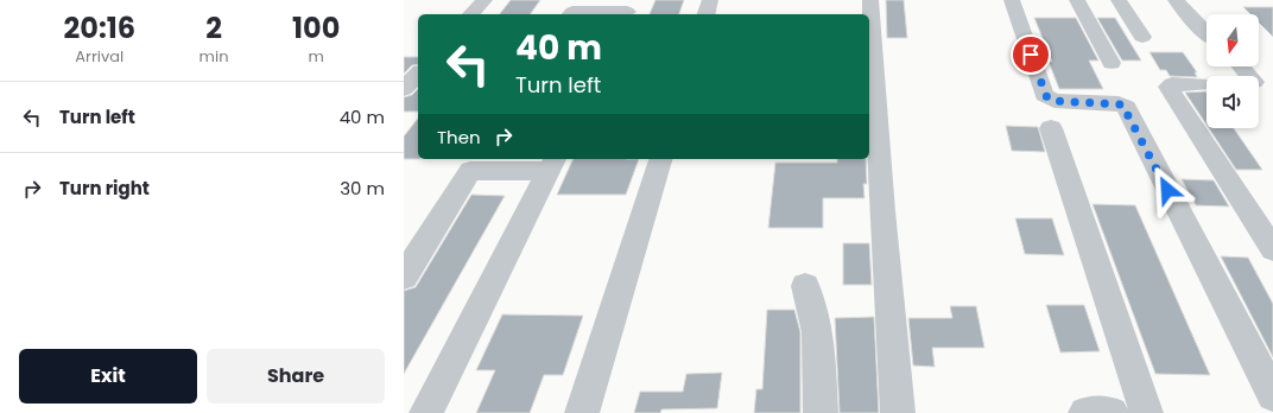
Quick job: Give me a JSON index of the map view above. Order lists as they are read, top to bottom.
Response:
{
  "north": "bottom",
  "page": {
    "eta": [
      "20:16",
      "Arrival",
      "2",
      "min",
      "100",
      "m"
    ],
    "turn": ["40 m", "Turn left"],
    "list": [
      {
        "name": "Turn left",
        "value": "40 m"
      },
      {
        "name": "Turn right",
        "value": "30 m"
      }
    ],
    "then": "Then",
    "buttons": ["Exit", "Share"]
  }
}
